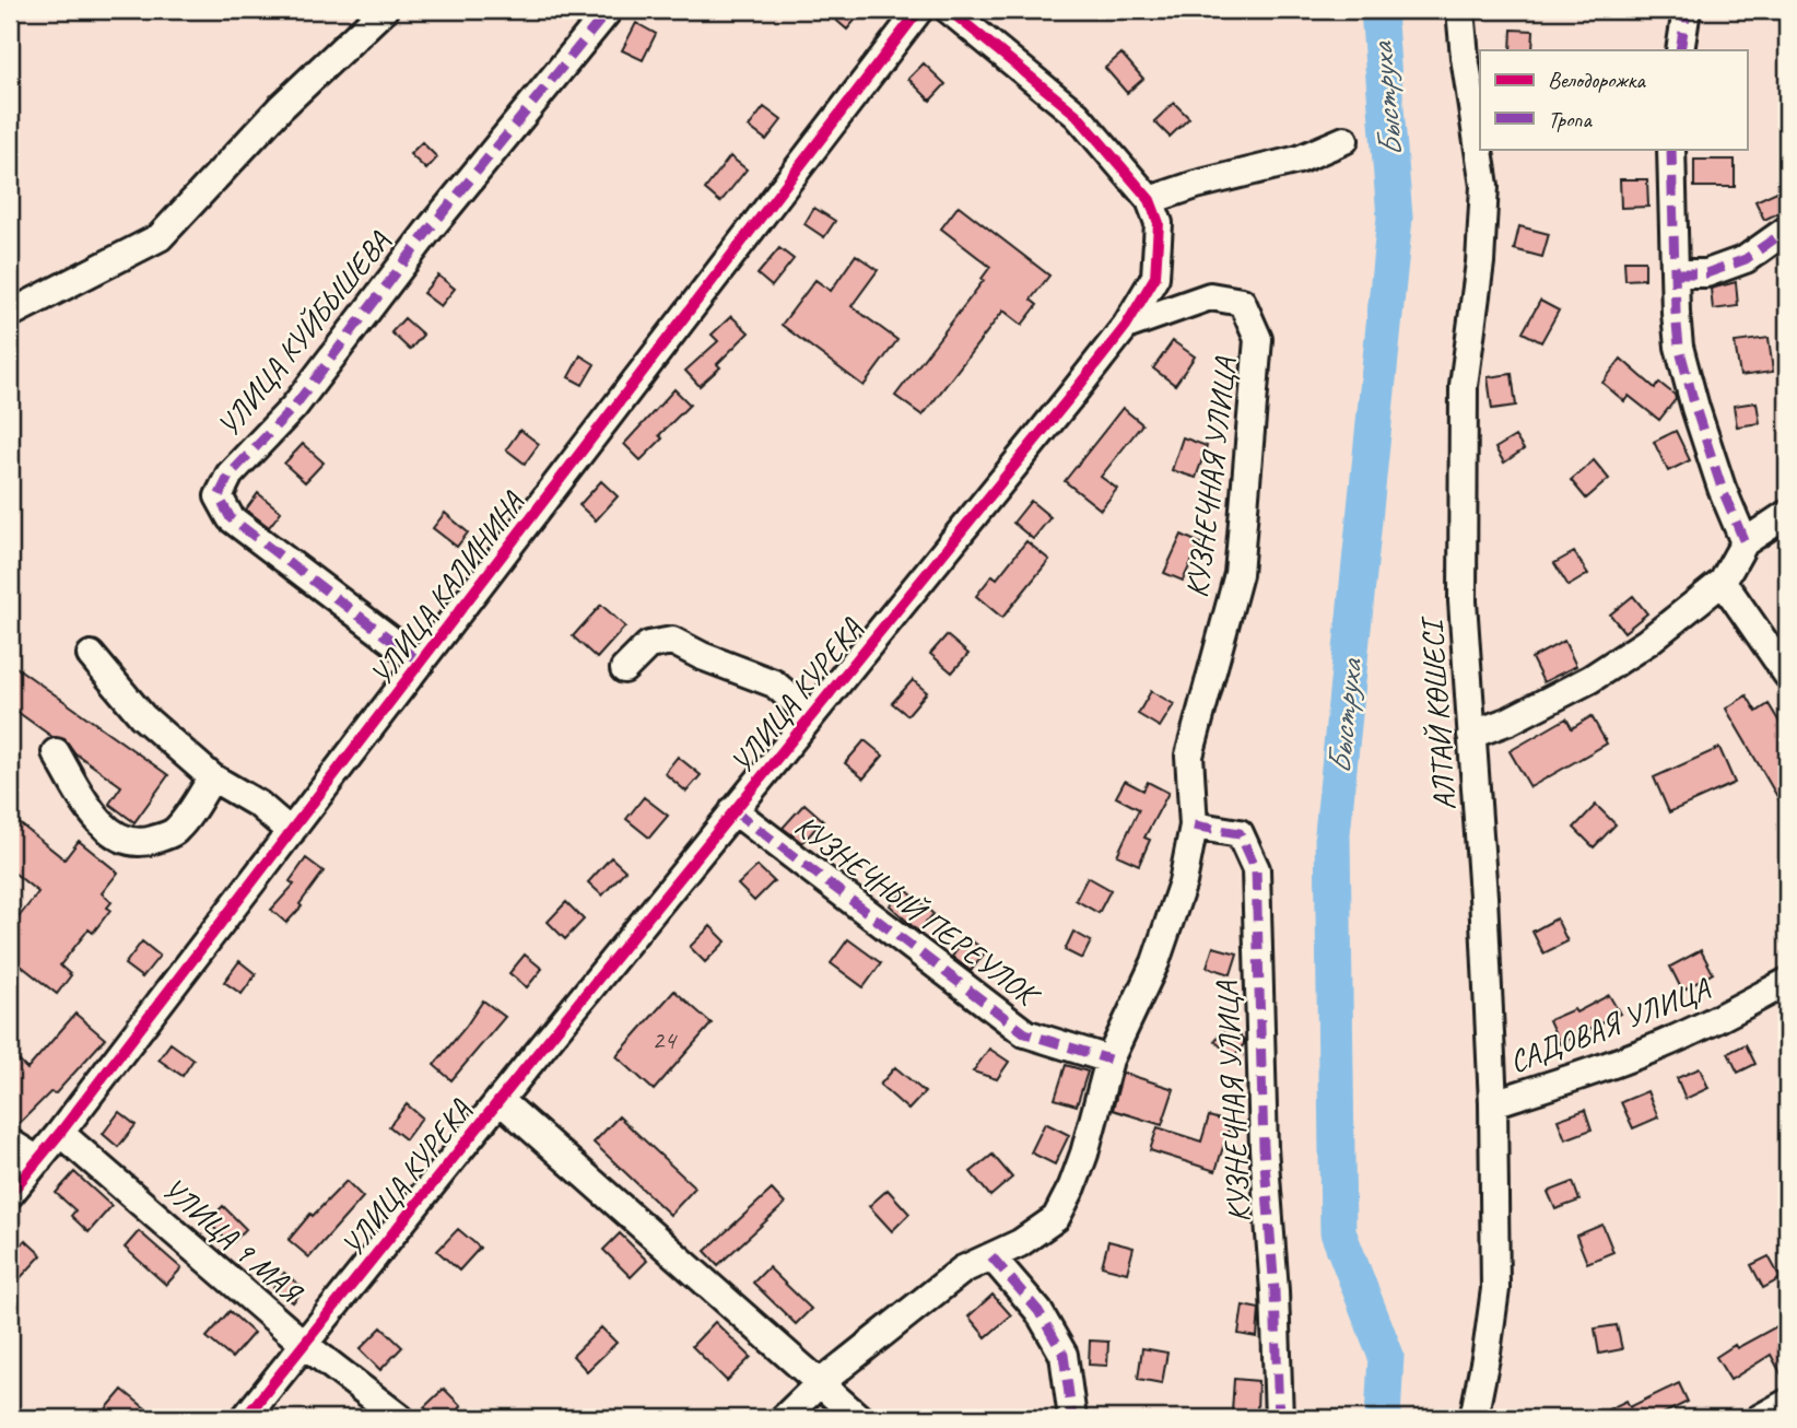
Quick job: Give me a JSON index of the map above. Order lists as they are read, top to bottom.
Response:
{
  "streets": {
    "street": [
      "УЛИЦА КУЙБЫШЕВА",
      "КУЗНЕЧНАЯ УЛИЦА",
      "УЛИЦА КАЛИНИНА",
      "УЛИЦА КУРЕКА",
      "АЛТАЙ КӨШЕСІ",
      "КУЗНЕЧНЫЙ ПЕРЕУЛОК",
      "САДОВАЯ УЛИЦА",
      "УЛИЦА 9 МАЯ"
    ]
  },
  "crossings": [
    ["УЛИЦА КУЙБЫШЕВА", "УЛИЦА КАЛИНИНА"],
    ["КУЗНЕЧНАЯ УЛИЦА", "УЛИЦА КУРЕКА"],
    ["КУЗНЕЧНАЯ УЛИЦА", "КУЗНЕЧНЫЙ ПЕРЕУЛОК"],
    ["УЛИЦА КАЛИНИНА", "УЛИЦА 9 МАЯ"],
    ["УЛИЦА КУРЕКА", "КУЗНЕЧНЫЙ ПЕРЕУЛОК"],
    ["УЛИЦА КУРЕКА", "УЛИЦА 9 МАЯ"],
    ["АЛТАЙ КӨШЕСІ", "САДОВАЯ УЛИЦА"]
  ],
  "water": ["Быструха"],
  "house_numbers": ["24"],
  "legend": ["Велодорожка", "Тропа"]
}
